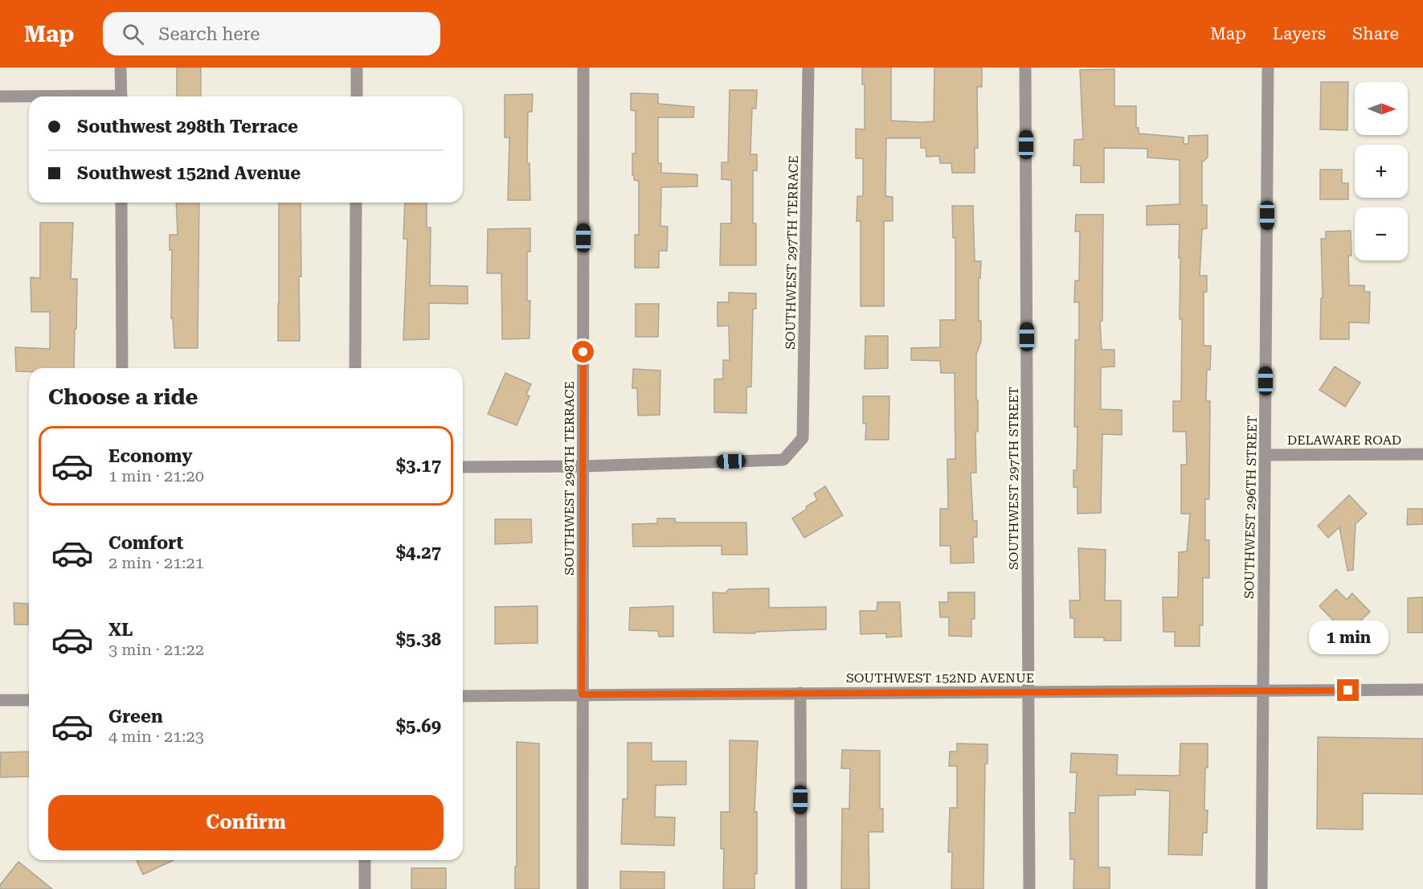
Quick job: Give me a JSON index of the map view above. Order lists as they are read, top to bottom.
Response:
{
  "streets": {
    "street": [
      "SOUTHWEST 297TH TERRACE",
      "DELAWARE ROAD",
      "SOUTHWEST 298TH TERRACE",
      "SOUTHWEST 297TH STREET",
      "SOUTHWEST 296TH STREET",
      "SOUTHWEST 152ND AVENUE"
    ]
  },
  "crossings": [
    ["SOUTHWEST 297TH TERRACE", "SOUTHWEST 298TH TERRACE"],
    ["DELAWARE ROAD", "SOUTHWEST 296TH STREET"],
    ["SOUTHWEST 298TH TERRACE", "SOUTHWEST 152ND AVENUE"],
    ["SOUTHWEST 297TH STREET", "SOUTHWEST 152ND AVENUE"],
    ["SOUTHWEST 296TH STREET", "SOUTHWEST 152ND AVENUE"]
  ],
  "north": "right",
  "page": {
    "header": "Map",
    "search": "Search here",
    "nav": ["Map", "Layers", "Share"],
    "map_buttons": ["+", "−"],
    "banner": ["Southwest 298th Terrace", "Southwest 152nd Avenue"],
    "heading": "Choose a ride",
    "list": [
      {
        "name": "Economy",
        "note": "1 min · 21:20",
        "value": "$3.17"
      },
      {
        "name": "Comfort",
        "note": "2 min · 21:21",
        "value": "$4.27"
      },
      {
        "name": "XL",
        "note": "3 min · 21:22",
        "value": "$5.38"
      },
      {
        "name": "Green",
        "note": "4 min · 21:23",
        "value": "$5.69"
      }
    ],
    "bubble": "1 min",
    "buttons": "Confirm"
  }
}
